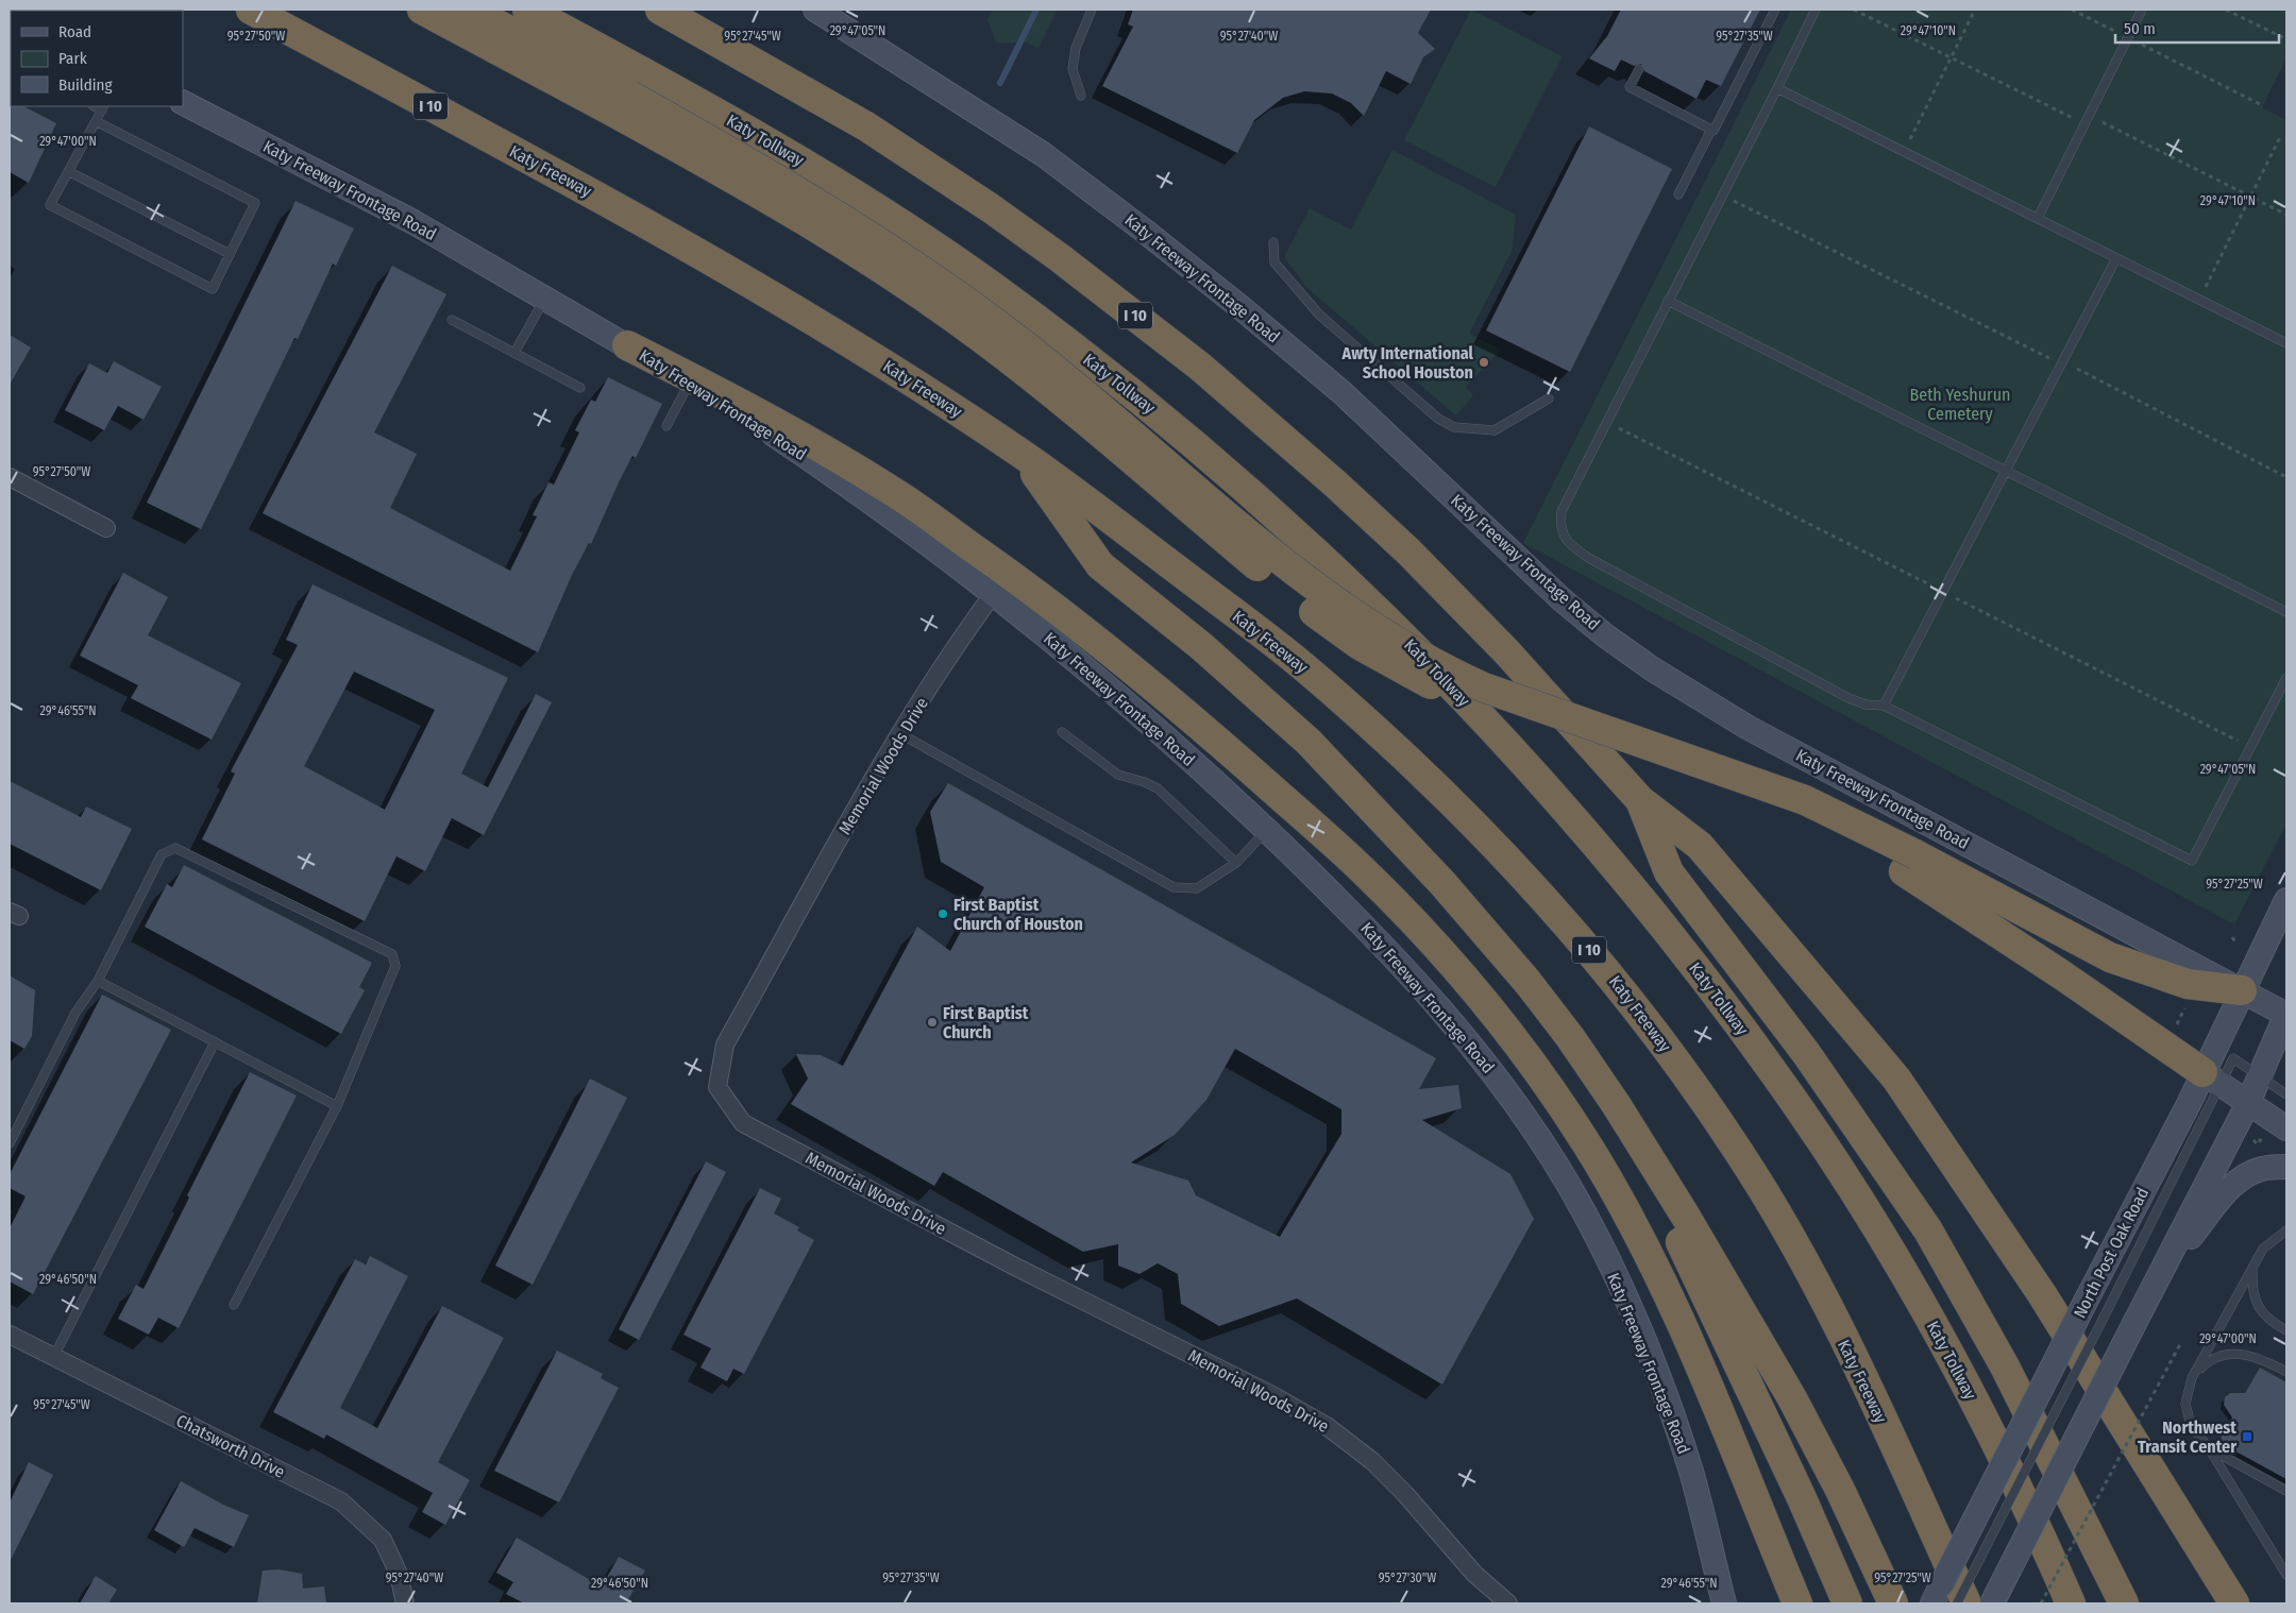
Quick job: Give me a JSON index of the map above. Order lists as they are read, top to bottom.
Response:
{
  "streets": {
    "highway": ["I 10", "Katy Tollway", "Katy Freeway"],
    "main road": ["Katy Freeway Frontage Road", "North Post Oak Road"],
    "street": ["Memorial Woods Drive", "Chatsworth Drive"]
  },
  "crossings": [
    ["Katy Freeway Frontage Road", "Memorial Woods Drive"],
    ["Katy Freeway Frontage Road", "North Post Oak Road"]
  ],
  "parks": ["Beth Yeshurun Cemetery"],
  "places": {
    "other": ["Awty International School Houston", "First Baptist Church of Houston", "First Baptist Church"],
    "transit": ["Northwest Transit Center"]
  },
  "legend": ["Road", "Park", "Building"],
  "scale_bar": "50 m",
  "coordinates": [
    "29°47'05\"N",
    "29°47'10\"N",
    "95°27'50\"W",
    "95°27'45\"W",
    "95°27'40\"W",
    "95°27'35\"W",
    "29°47'00\"N",
    "29°46'55\"N",
    "95°27'25\"W",
    "29°46'50\"N",
    "95°27'30\"W"
  ]
}
